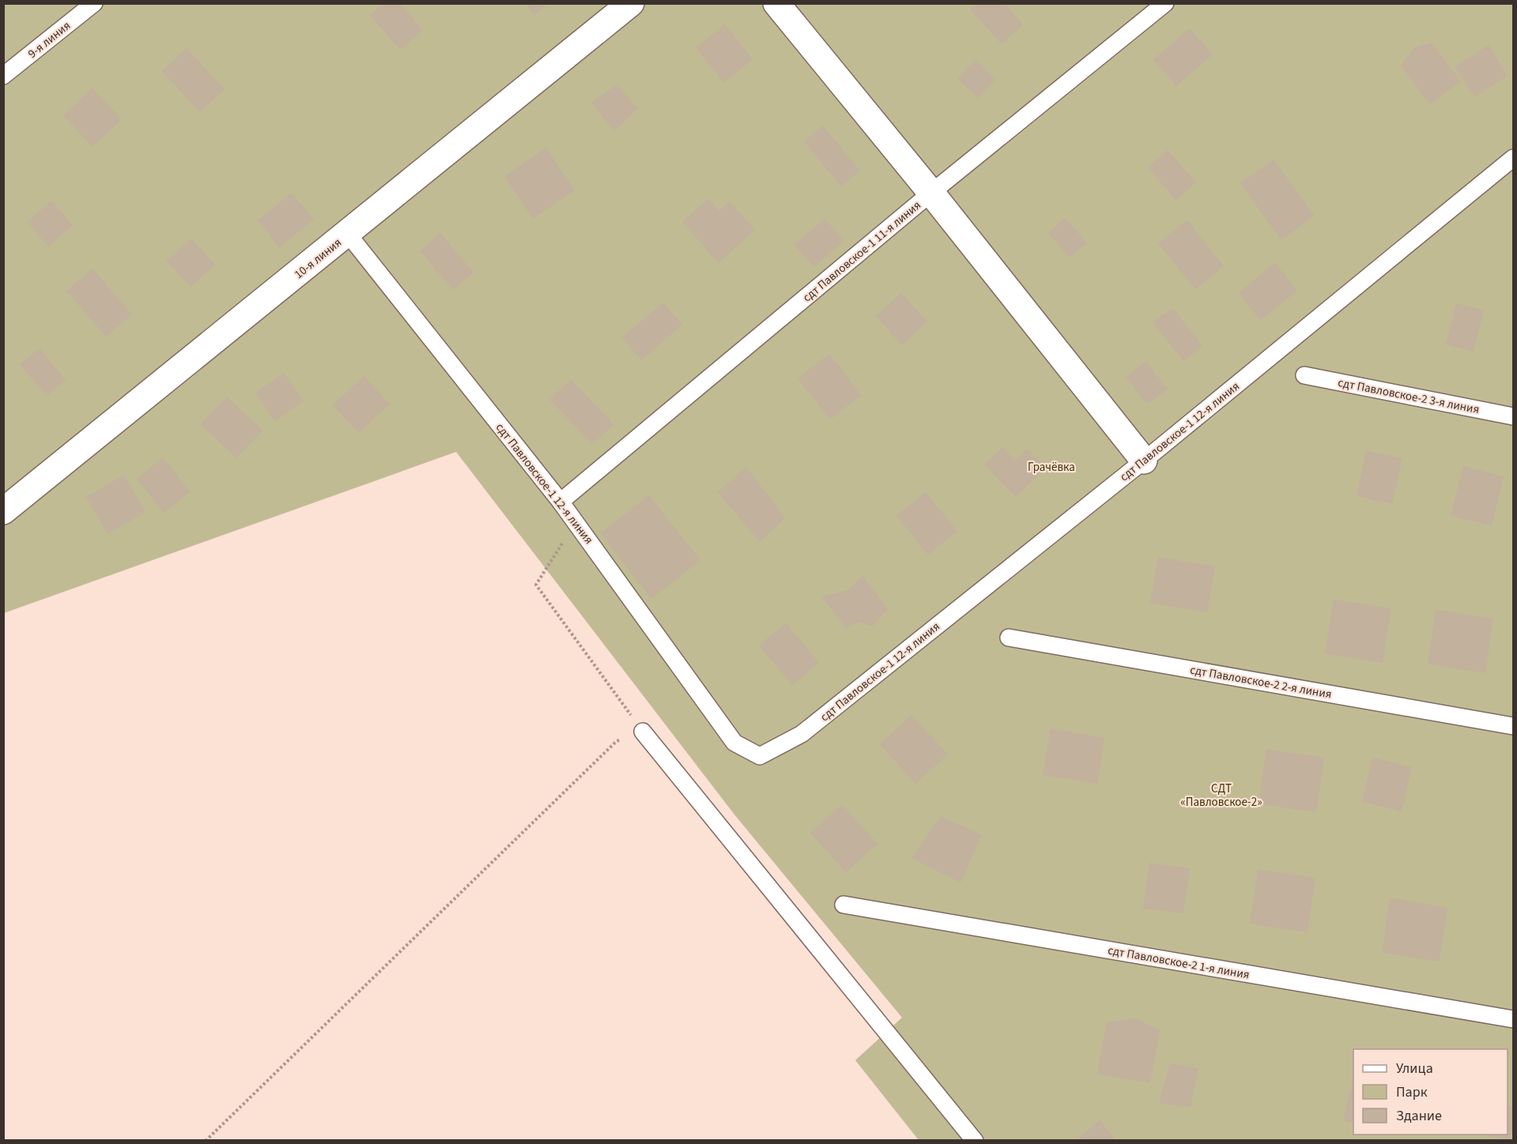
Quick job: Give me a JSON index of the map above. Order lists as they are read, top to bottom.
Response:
{
  "streets": {
    "street": ["10-я линия"],
    "lane": [
      "9-я линия",
      "сдт Павловское-1 11-я линия",
      "сдт Павловское-2 3-я линия",
      "сдт Павловское-1 12-я линия",
      "сдт Павловское-2 2-я линия",
      "сдт Павловское-2 1-я линия"
    ]
  },
  "crossings": [
    ["сдт Павловское-1 11-я линия", "сдт Павловское-1 12-я линия"],
    ["10-я линия", "сдт Павловское-1 12-я линия"]
  ],
  "parks": ["Грачёвка", "СДТ «Павловское-2»"],
  "legend": ["Улица", "Парк", "Здание"]
}
